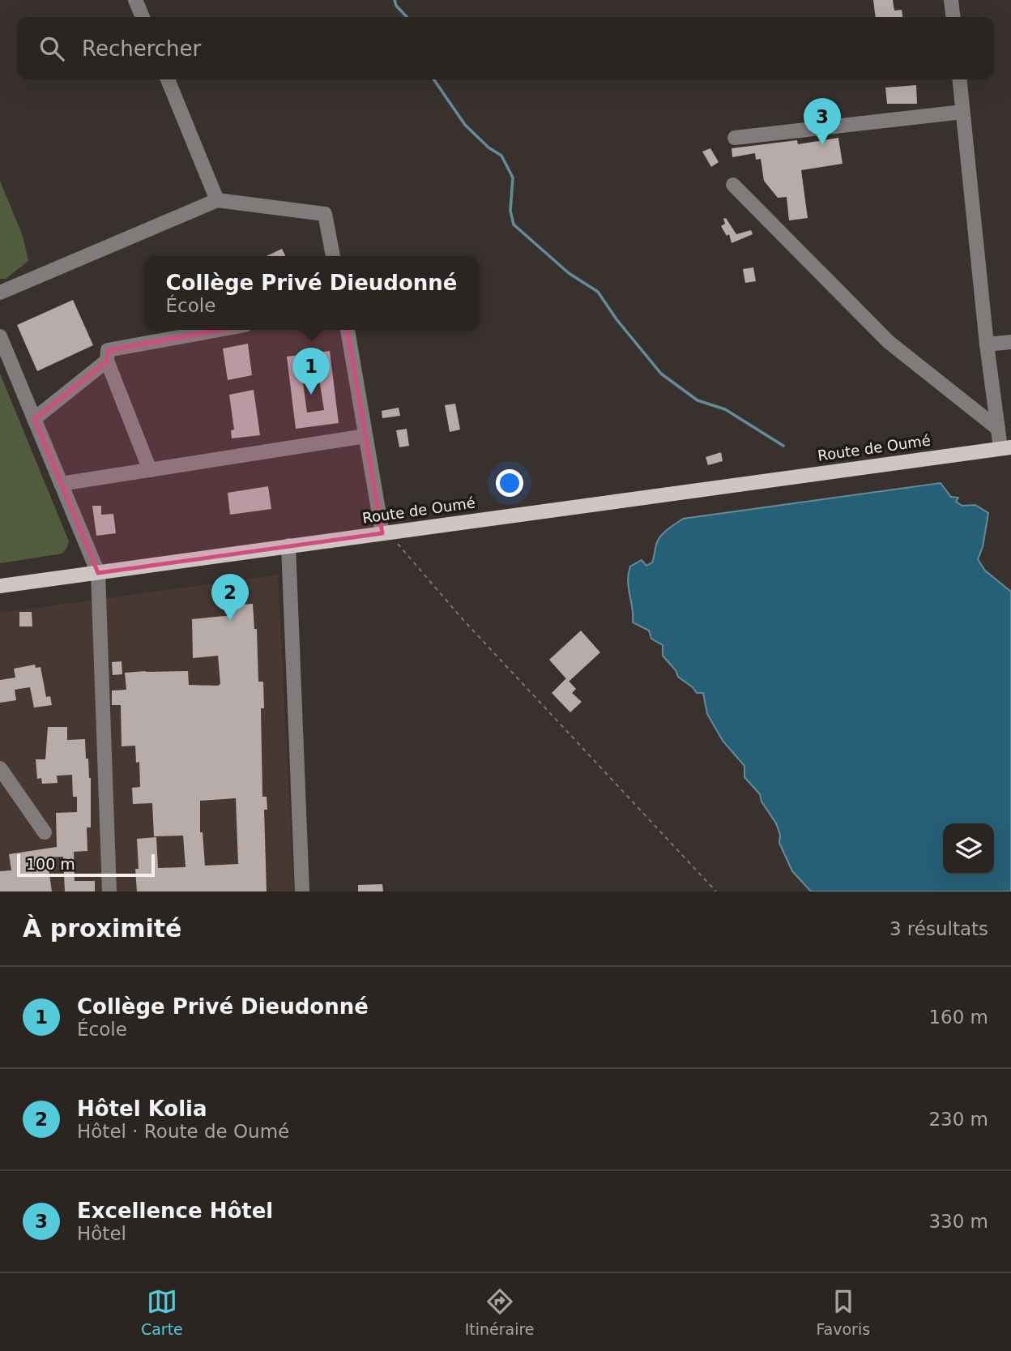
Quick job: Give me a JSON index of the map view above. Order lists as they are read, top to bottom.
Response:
{
  "streets": {
    "main road": ["Route de Oumé"]
  },
  "scale_bar": "100 m",
  "page": {
    "search": "Rechercher",
    "pins": ["3", "1", "2"],
    "popup": ["Collège Privé Dieudonné", "École"],
    "scale": "100 m",
    "heading": ["À proximité", "3 résultats"],
    "list": [
      {
        "mark": "1",
        "name": "Collège Privé Dieudonné",
        "note": "École",
        "value": "160 m"
      },
      {
        "mark": "2",
        "name": "Hôtel Kolia",
        "note": "Hôtel · Route de Oumé",
        "value": "230 m"
      },
      {
        "mark": "3",
        "name": "Excellence Hôtel",
        "note": "Hôtel",
        "value": "330 m"
      }
    ],
    "nav": ["Carte", "Itinéraire", "Favoris"]
  }
}
